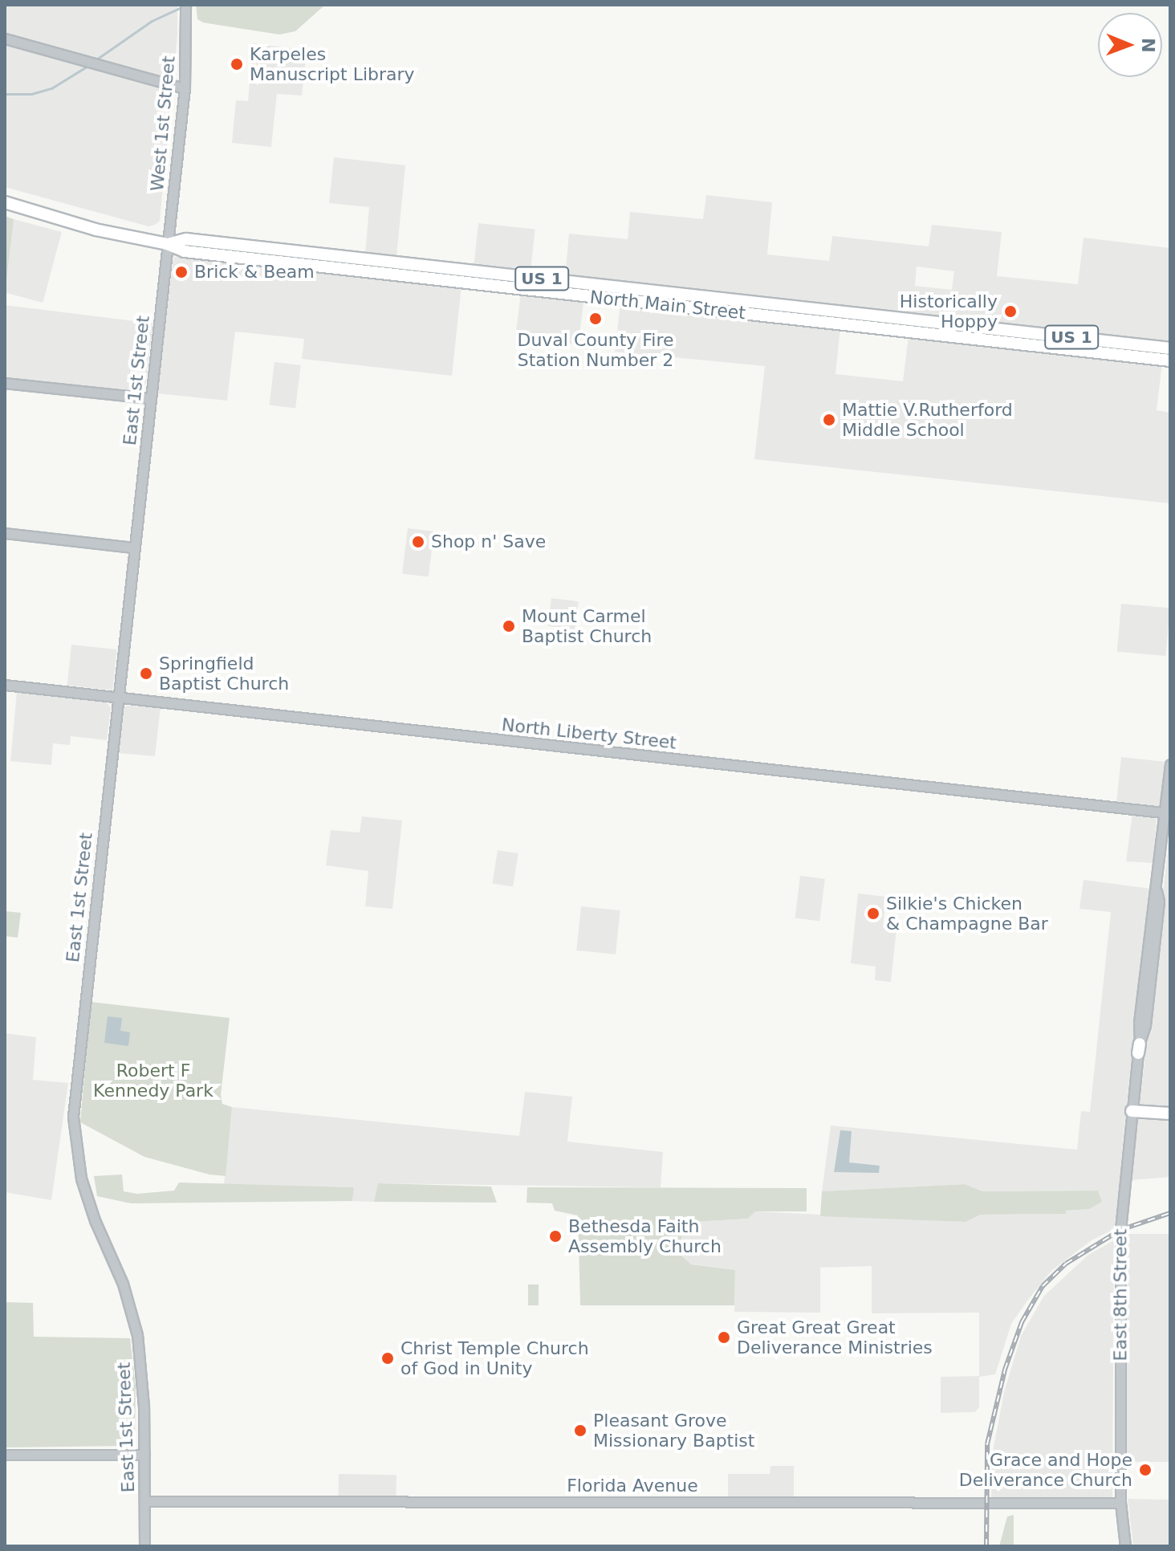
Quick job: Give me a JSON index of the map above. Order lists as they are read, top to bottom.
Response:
{
  "streets": {
    "main road": ["US 1", "North Main Street"],
    "street": [
      "West 1st Street",
      "East 1st Street",
      "North Liberty Street",
      "East 8th Street",
      "Florida Avenue"
    ]
  },
  "crossings": [
    ["West 1st Street", "North Main Street"],
    ["West 1st Street", "East 1st Street"],
    ["North Main Street", "East 1st Street"],
    ["East 1st Street", "North Liberty Street"],
    ["East 1st Street", "Florida Avenue"],
    ["North Liberty Street", "East 8th Street"],
    ["East 8th Street", "Florida Avenue"]
  ],
  "parks": ["Robert F Kennedy Park"],
  "places": [
    "Karpeles Manuscript Library",
    "Brick & Beam",
    "Historically Hoppy",
    "Duval County Fire Station Number 2",
    "Mattie V.Rutherford Middle School",
    "Shop n' Save",
    "Mount Carmel Baptist Church",
    "Springfield Baptist Church",
    "Silkie's Chicken & Champagne Bar",
    "Bethesda Faith Assembly Church",
    "Great Great Great Deliverance Ministries",
    "Christ Temple Church of God in Unity",
    "Pleasant Grove Missionary Baptist",
    "Grace and Hope Deliverance Church"
  ],
  "north": "right"
}
